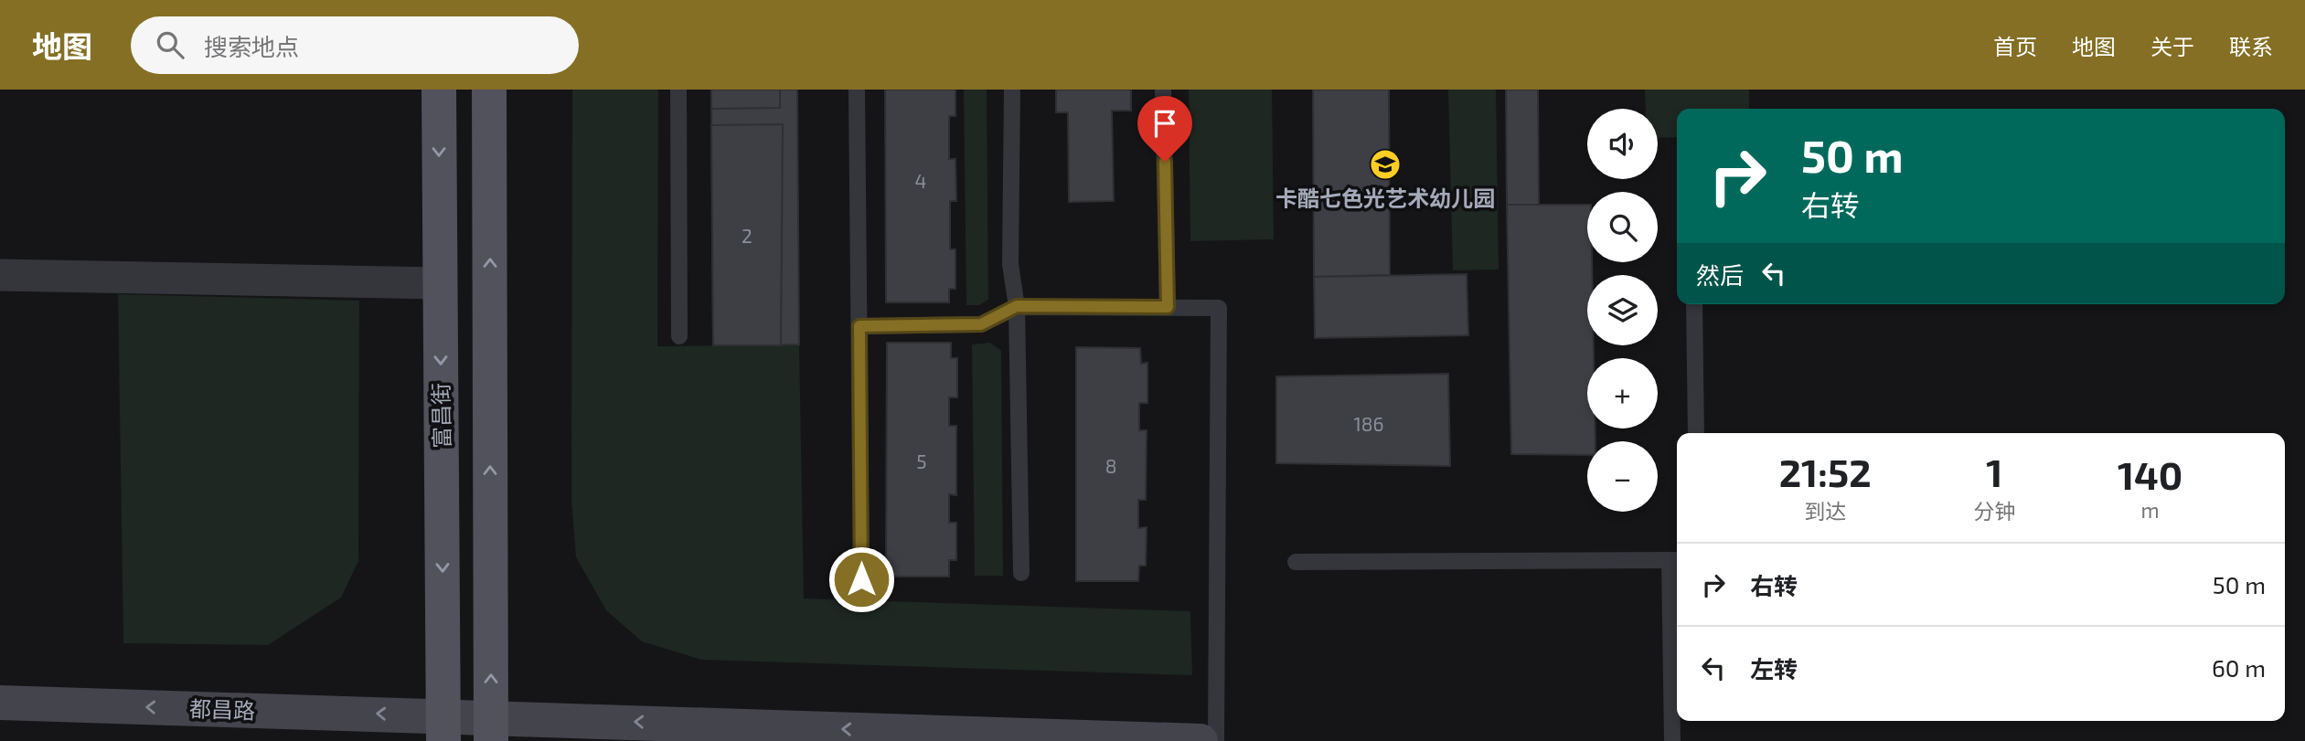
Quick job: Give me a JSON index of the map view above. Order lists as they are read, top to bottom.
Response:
{
  "streets": {
    "main road": ["富昌街", "都昌路"]
  },
  "crossings": [
    ["富昌街", "都昌路"]
  ],
  "one_way": ["都昌路"],
  "places": {
    "school or university": ["卡酷七色光艺术幼儿园"]
  },
  "house_numbers": [
    "4",
    "2",
    "186",
    "5",
    "8"
  ],
  "page": {
    "header": "地图",
    "search": "搜索地点",
    "nav": [
      "首页",
      "地图",
      "关于",
      "联系"
    ],
    "map_buttons": ["+", "−"],
    "turn": ["50 m", "右转"],
    "then": "然后",
    "eta": [
      "21:52",
      "到达",
      "1",
      "分钟",
      "140",
      "m"
    ],
    "list": [
      {
        "name": "右转",
        "value": "50 m"
      },
      {
        "name": "左转",
        "value": "60 m"
      }
    ]
  }
}
